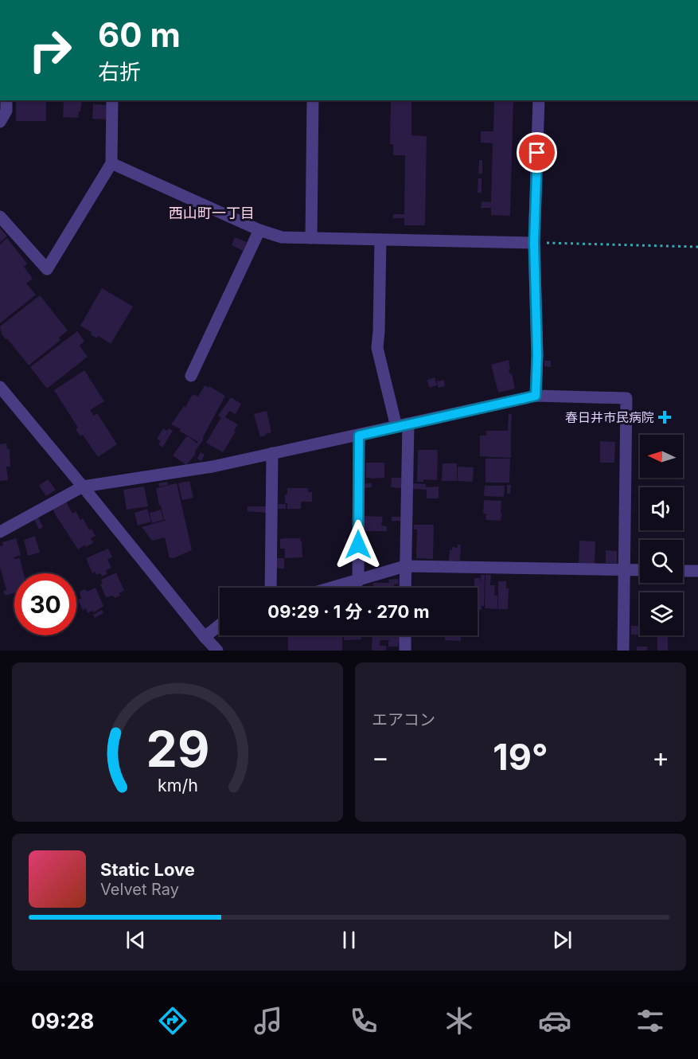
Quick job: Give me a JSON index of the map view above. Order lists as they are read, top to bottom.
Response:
{
  "districts": ["西山町一丁目"],
  "places": {
    "health": ["春日井市民病院"]
  },
  "north": "left",
  "page": {
    "turn": ["60 m", "右折"],
    "limit": "30",
    "trip": "09:29 · 1 分 · 270 m",
    "tile": "エアコン",
    "heat": ["−", "19°", "+"],
    "song": ["Static Love", "Velvet Ray"],
    "tabs": "09:28",
    "gauge": ["29", "km/h"]
  }
}
